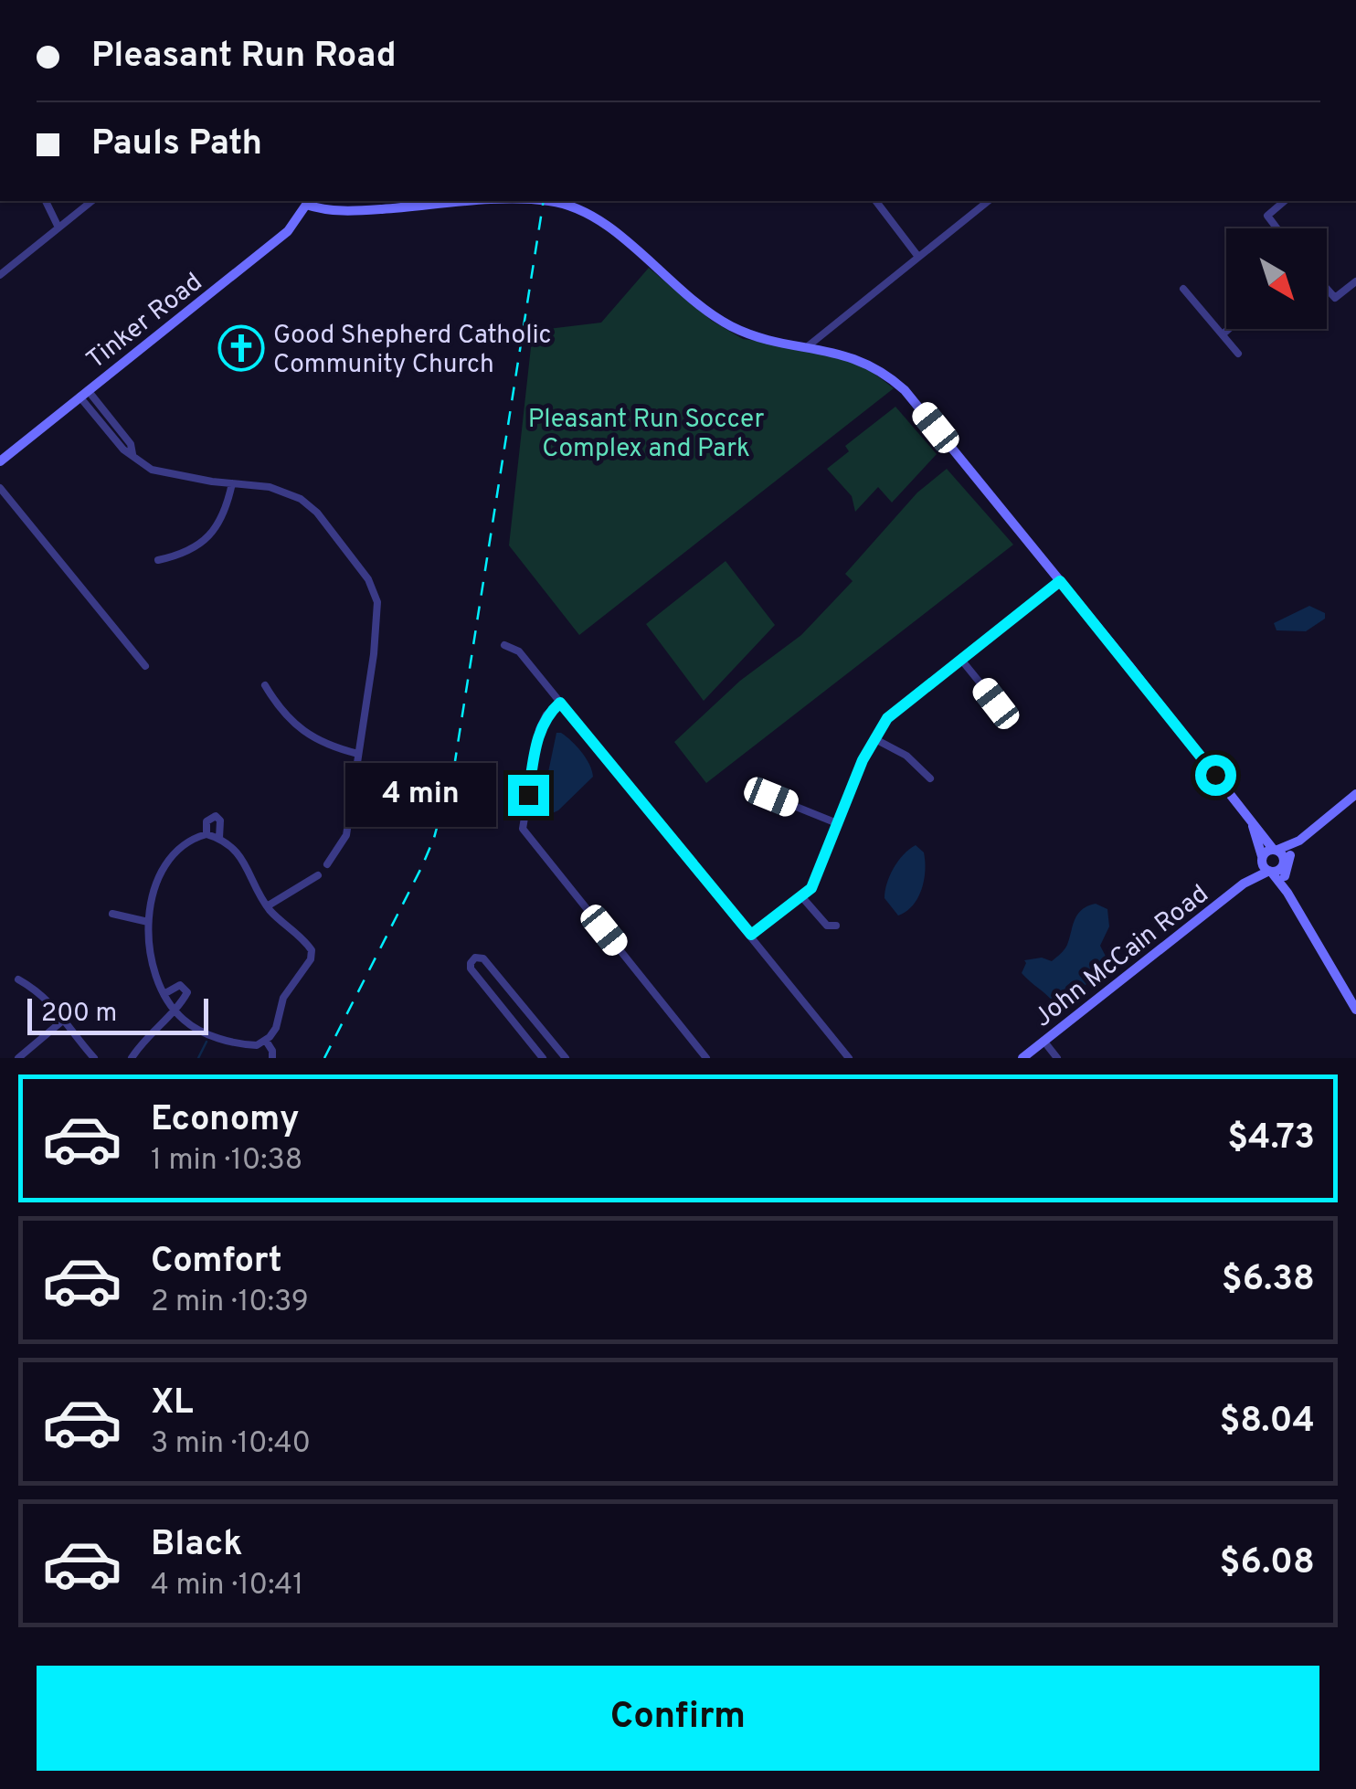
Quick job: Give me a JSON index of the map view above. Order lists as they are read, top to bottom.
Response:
{
  "streets": {
    "main road": ["Tinker Road", "John McCain Road"]
  },
  "parks": ["Pleasant Run Soccer Complex and Park"],
  "places": {
    "church": ["Good Shepherd Catholic Community Church"]
  },
  "scale_bar": "200 m",
  "north": "bottom right",
  "page": {
    "banner": ["Pleasant Run Road", "Pauls Path"],
    "bubble": "4 min",
    "scale": "200 m",
    "list": [
      {
        "name": "Economy",
        "note": "1 min · 10:38",
        "value": "$4.73"
      },
      {
        "name": "Comfort",
        "note": "2 min · 10:39",
        "value": "$6.38"
      },
      {
        "name": "XL",
        "note": "3 min · 10:40",
        "value": "$8.04"
      },
      {
        "name": "Black",
        "note": "4 min · 10:41",
        "value": "$6.08"
      }
    ],
    "buttons": "Confirm"
  }
}
